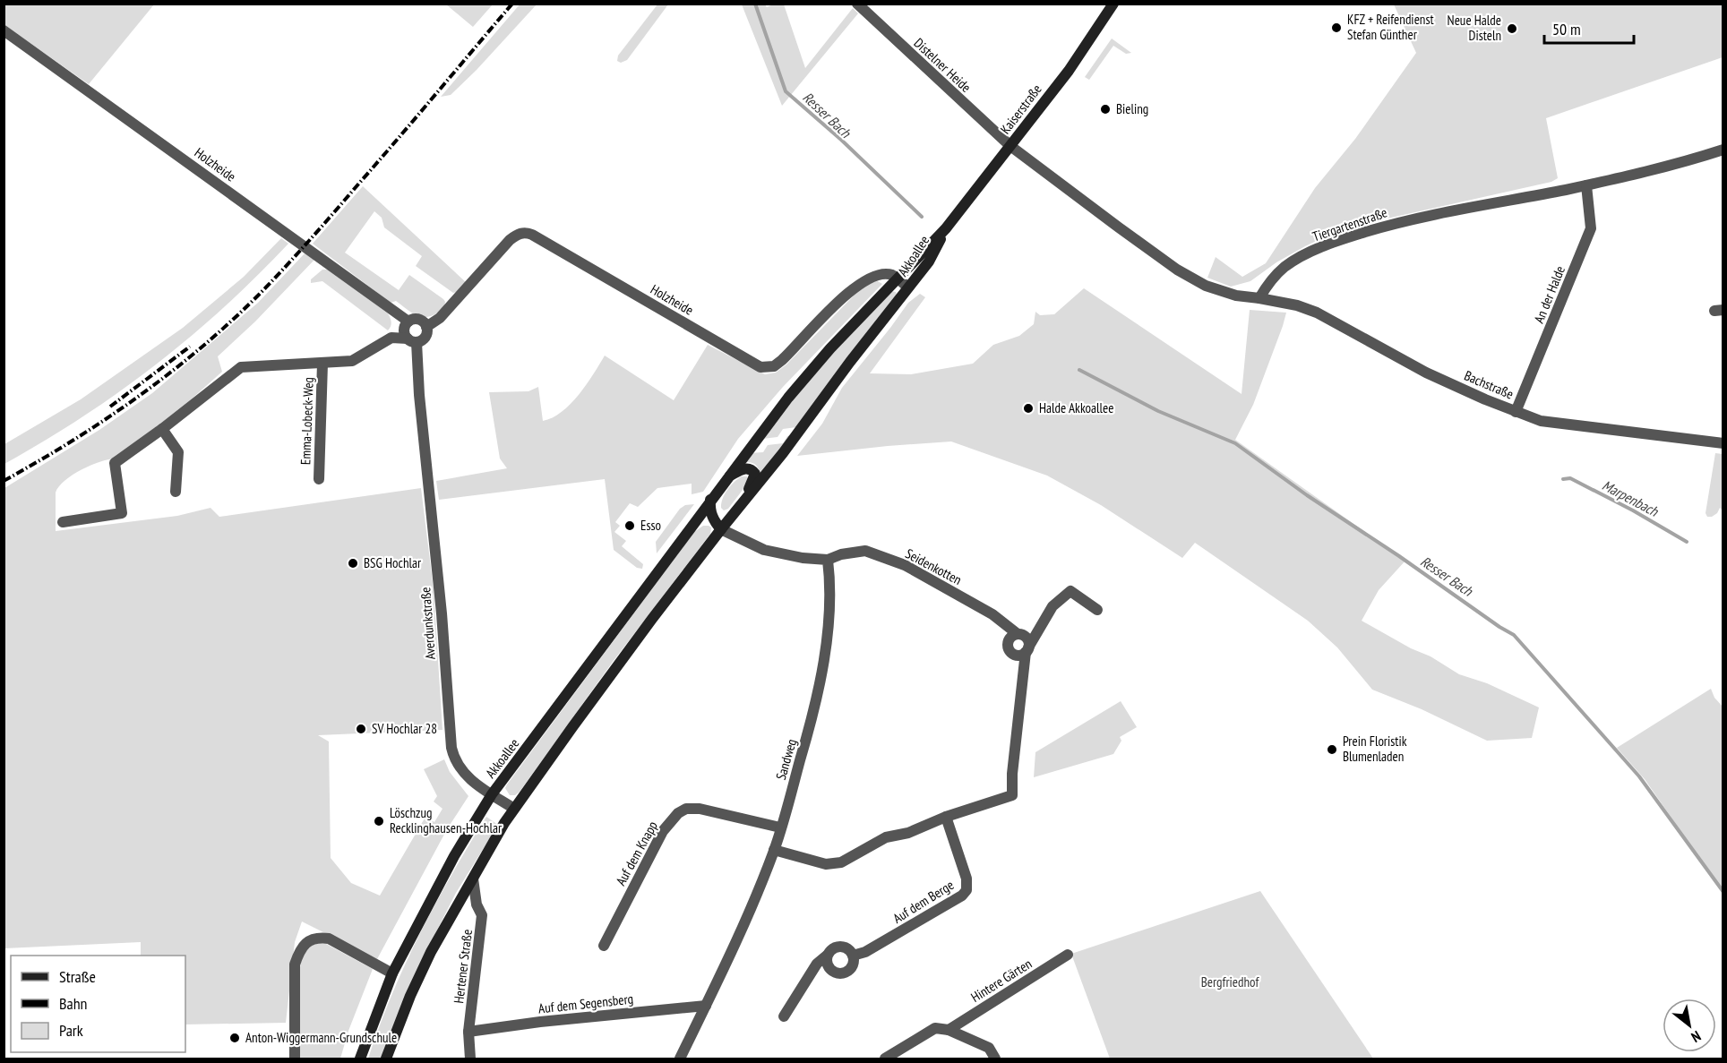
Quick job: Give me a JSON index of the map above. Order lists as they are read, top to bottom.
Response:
{
  "streets": {
    "main road": ["Kaiserstraße", "Akkoallee"],
    "street": [
      "Distelner Heide",
      "Holzheide",
      "Tiergartenstraße",
      "An der Halde",
      "Bachstraße",
      "Emma-Lobeck-Weg",
      "Seidenkotten",
      "Averdunkstraße",
      "Sandweg",
      "Auf dem Knapp",
      "Auf dem Berge",
      "Hertener Straße",
      "Hintere Gärten",
      "Auf dem Segensberg"
    ]
  },
  "crossings": [
    ["Distelner Heide", "Kaiserstraße"],
    ["Kaiserstraße", "Akkoallee"],
    ["Holzheide", "Akkoallee"],
    ["Holzheide", "Emma-Lobeck-Weg"],
    ["Holzheide", "Averdunkstraße"],
    ["Tiergartenstraße", "An der Halde"],
    ["Tiergartenstraße", "Bachstraße"],
    ["Akkoallee", "Averdunkstraße"],
    ["Akkoallee", "Hertener Straße"],
    ["An der Halde", "Bachstraße"],
    ["Emma-Lobeck-Weg", "Averdunkstraße"],
    ["Seidenkotten", "Sandweg"],
    ["Sandweg", "Auf dem Knapp"],
    ["Sandweg", "Auf dem Segensberg"],
    ["Hertener Straße", "Auf dem Segensberg"]
  ],
  "water": ["Resser Bach", "Marpenbach"],
  "parks": ["Bergfriedhof"],
  "places": [
    "KFZ + Reifendienst Stefan Günther",
    "Neue Halde Disteln",
    "Bieling",
    "Halde Akkoallee",
    "Esso",
    "BSG Hochlar",
    "SV Hochlar 28",
    "Prein Floristik Blumenladen",
    "Löschzug Recklinghausen-Hochlar",
    "Anton-Wiggermann-Grundschule"
  ],
  "legend": ["Straße", "Bahn", "Park"],
  "scale_bar": "50 m",
  "north": "bottom right"
}
